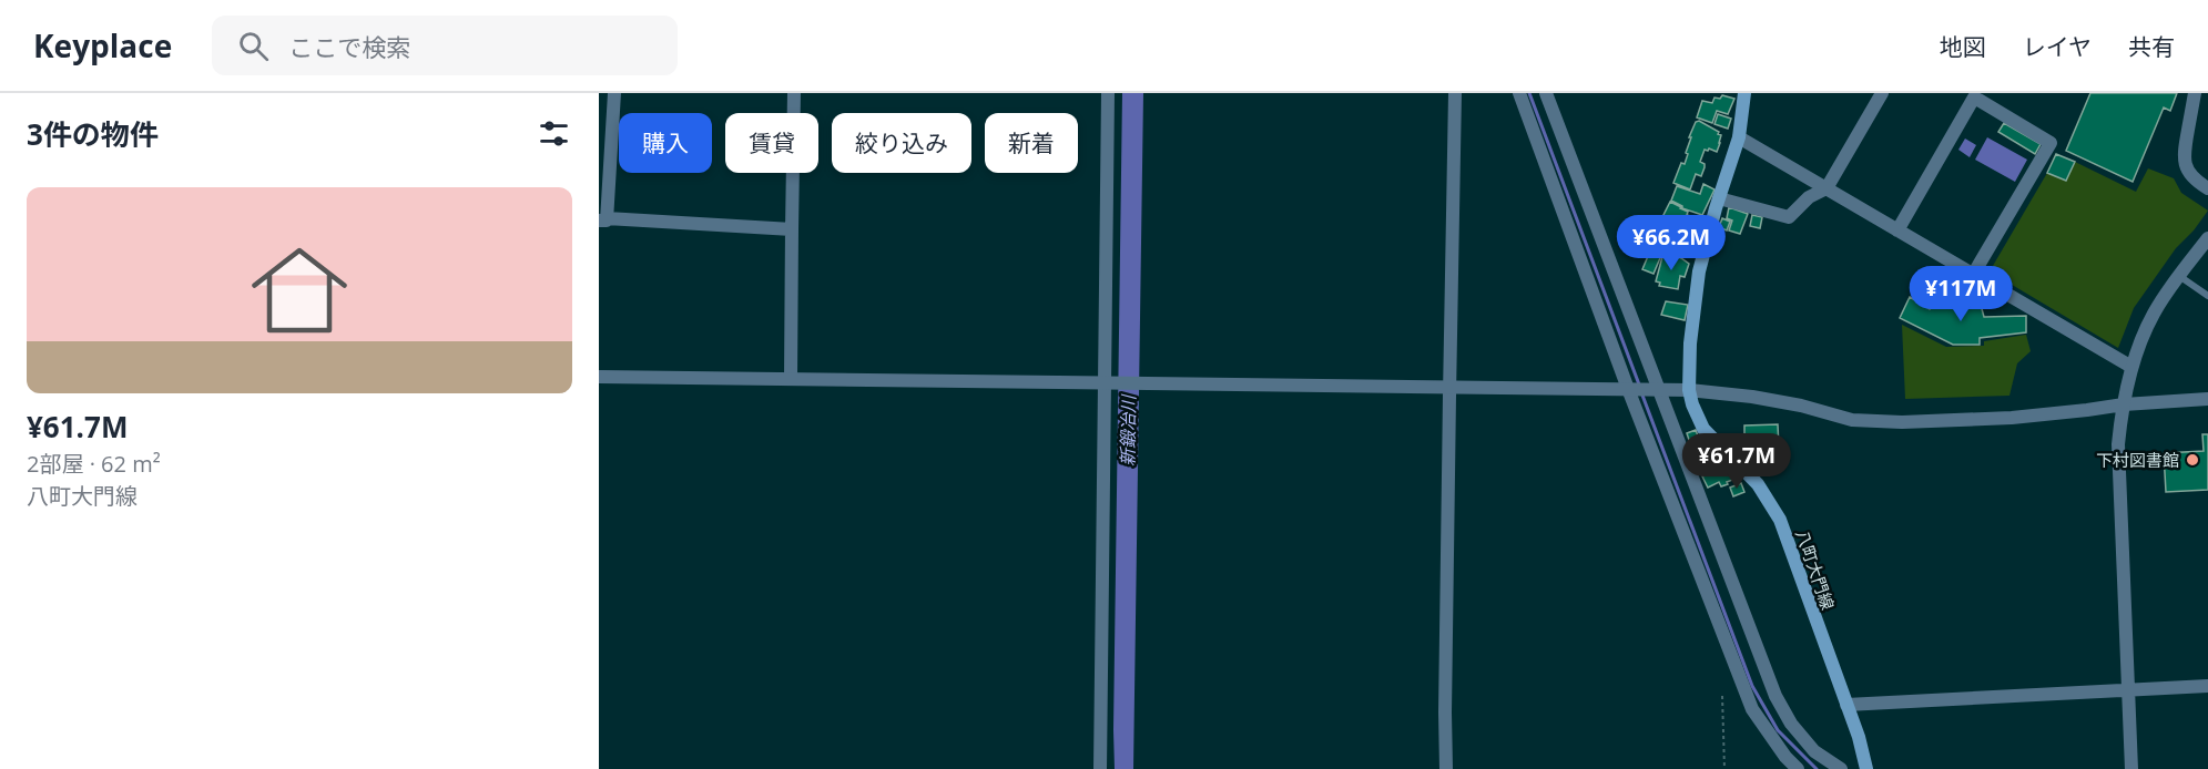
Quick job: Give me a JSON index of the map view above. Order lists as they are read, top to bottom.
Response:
{
  "streets": {
    "main road": ["八町大門線"]
  },
  "water": ["新鍛冶川"],
  "places": ["下村図書館"],
  "page": {
    "header": "Keyplace",
    "search": "ここで検索",
    "nav": ["地図", "レイヤ", "共有"],
    "heading": "3件の物件",
    "chip": [
      "購入",
      "賃貸",
      "絞り込み",
      "新着"
    ],
    "list": [
      {
        "name": "¥61.7M",
        "note": "2部屋 · 62 m² · 八町大門線"
      }
    ],
    "price": ["¥66.2M", "¥117M", "¥61.7M"]
  }
}
